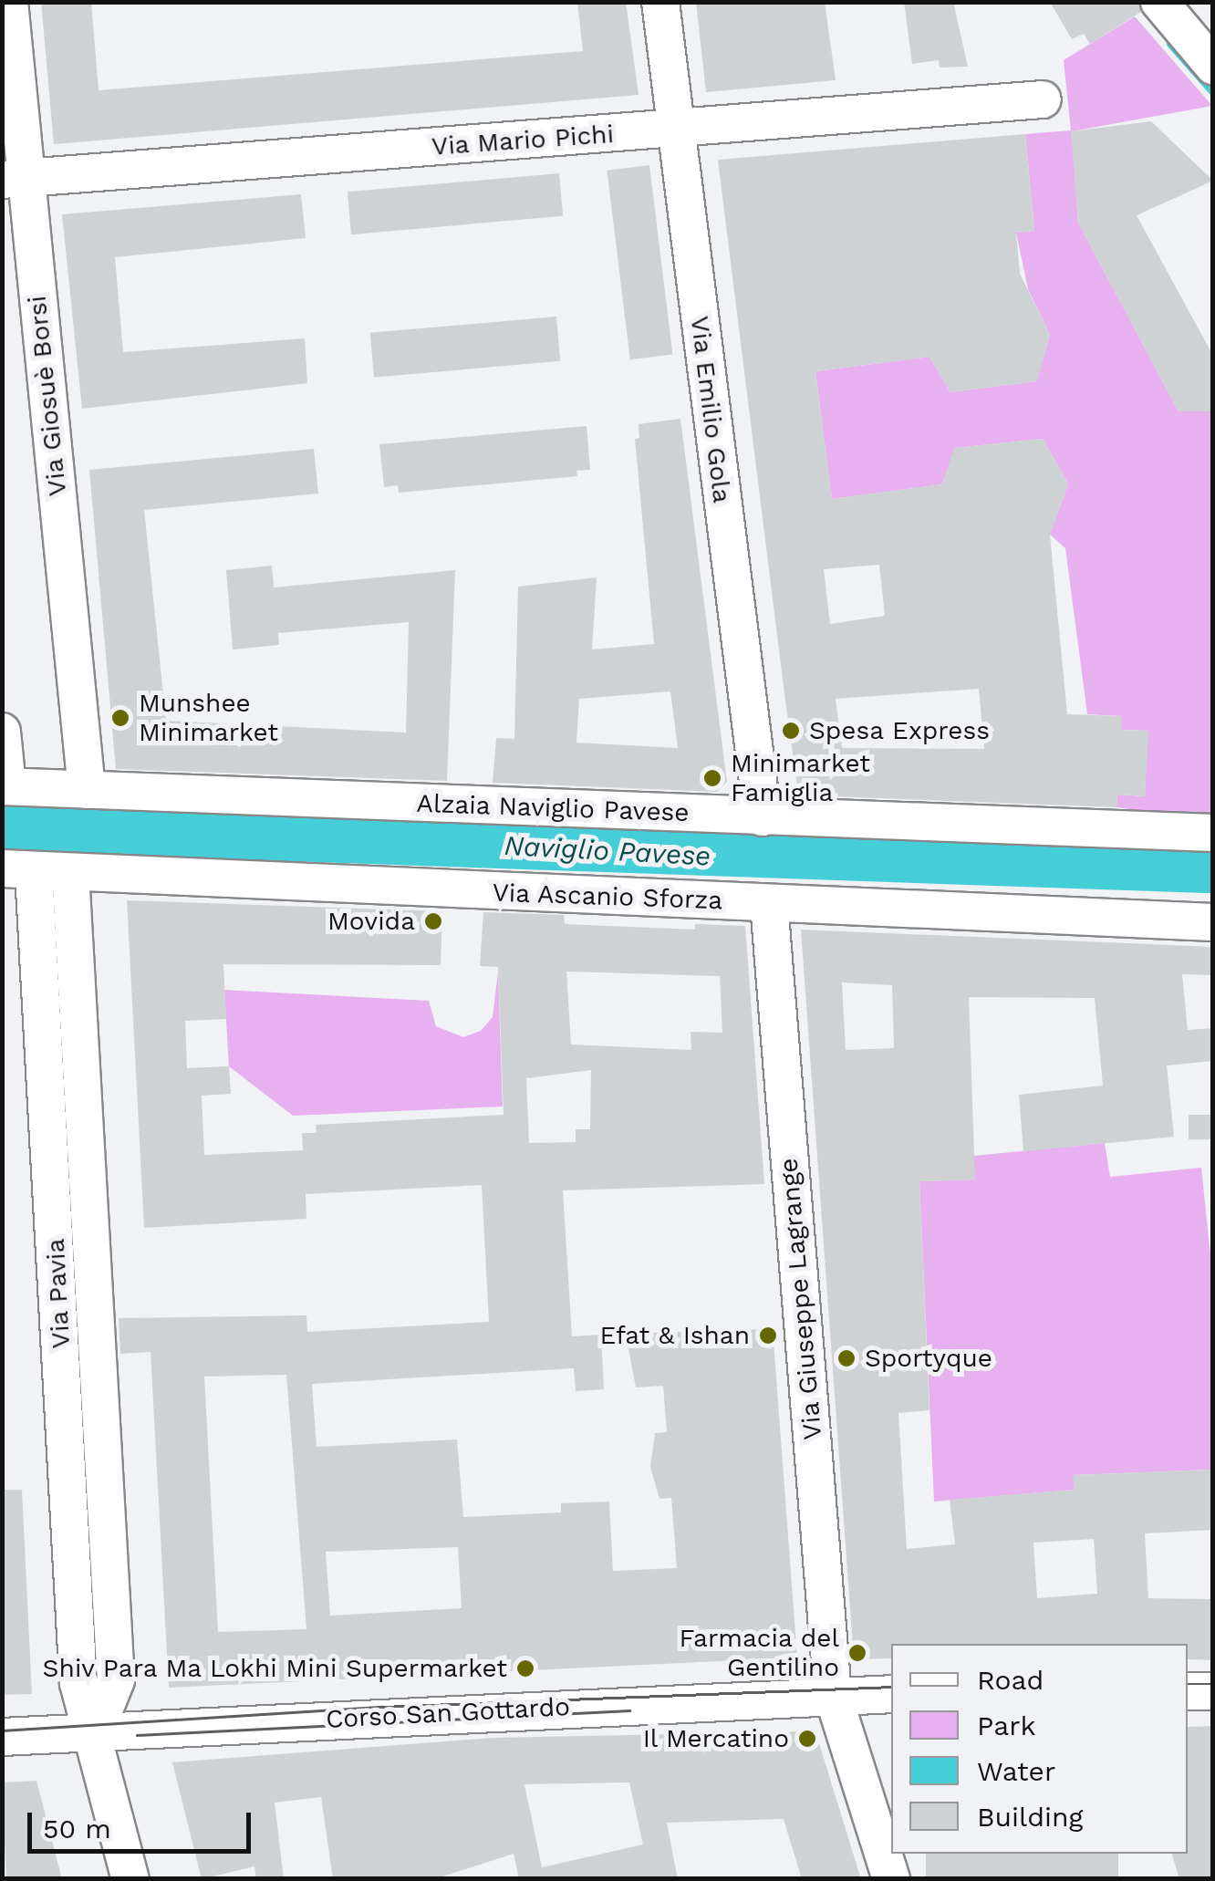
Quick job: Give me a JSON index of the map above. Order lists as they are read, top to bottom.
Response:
{
  "streets": {
    "street": [
      "Via Mario Pichi",
      "Via Giosuè Borsi",
      "Via Emilio Gola",
      "Alzaia Naviglio Pavese",
      "Via Ascanio Sforza",
      "Via Pavia",
      "Via Giuseppe Lagrange",
      "Corso San Gottardo"
    ]
  },
  "crossings": [
    ["Via Mario Pichi", "Via Giosuè Borsi"],
    ["Via Mario Pichi", "Via Emilio Gola"],
    ["Via Giosuè Borsi", "Alzaia Naviglio Pavese"],
    ["Via Emilio Gola", "Alzaia Naviglio Pavese"],
    ["Via Ascanio Sforza", "Via Pavia"],
    ["Via Ascanio Sforza", "Via Giuseppe Lagrange"],
    ["Via Pavia", "Corso San Gottardo"],
    ["Via Giuseppe Lagrange", "Corso San Gottardo"]
  ],
  "water": ["Naviglio Pavese"],
  "places": [
    "Munshee Minimarket",
    "Spesa Express",
    "Minimarket Famiglia",
    "Movida",
    "Efat & Ishan",
    "Sportyque",
    "Farmacia del Gentilino",
    "Shiv Para Ma Lokhi Mini Supermarket",
    "Il Mercatino"
  ],
  "legend": [
    "Road",
    "Park",
    "Water",
    "Building"
  ],
  "scale_bar": "50 m"
}
